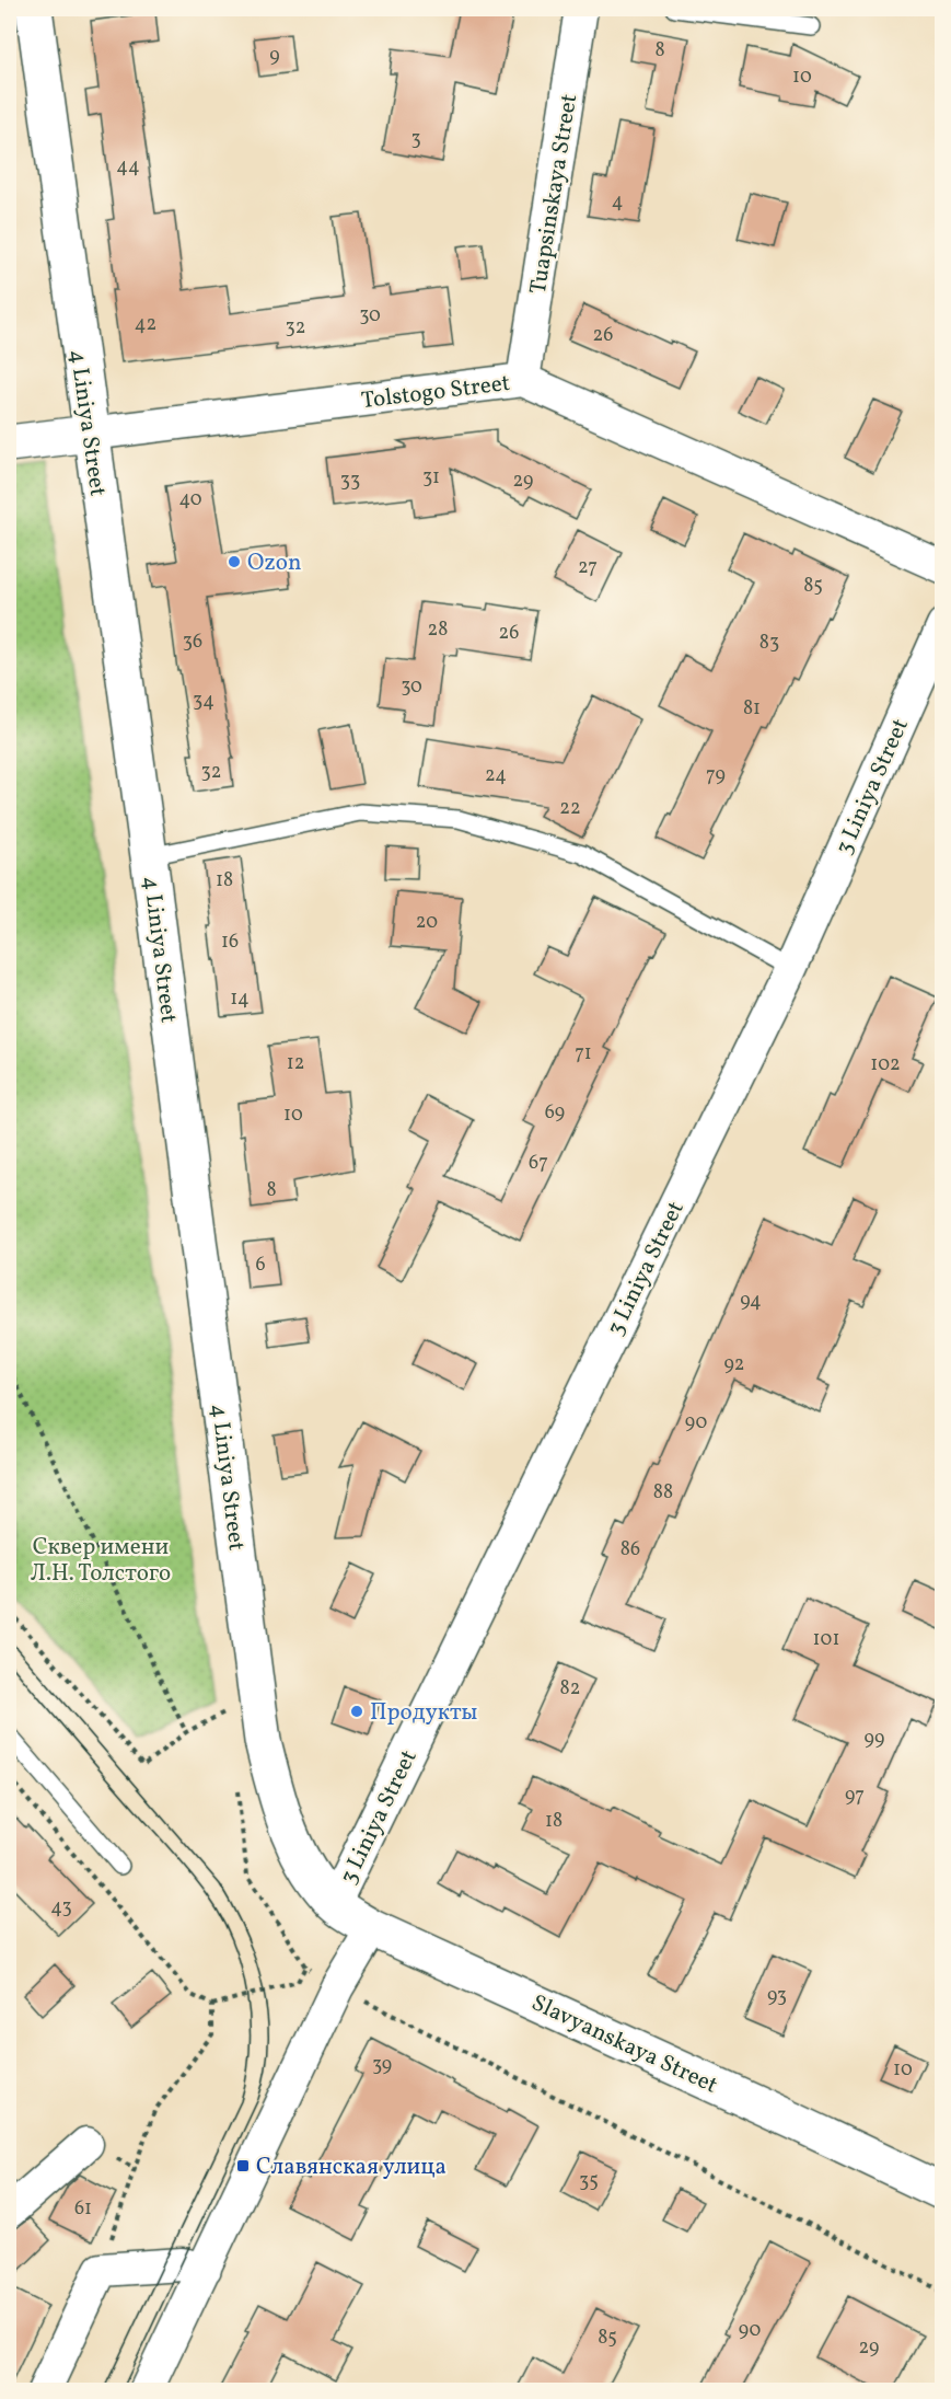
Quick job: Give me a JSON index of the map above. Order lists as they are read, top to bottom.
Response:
{
  "streets": {
    "street": [
      "Tuapsinskaya Street",
      "Tolstogo Street",
      "4 Liniya Street",
      "3 Liniya Street",
      "Slavyanskaya Street"
    ]
  },
  "crossings": [
    ["Tuapsinskaya Street", "Tolstogo Street"],
    ["Tolstogo Street", "4 Liniya Street"],
    ["4 Liniya Street", "3 Liniya Street"],
    ["4 Liniya Street", "Slavyanskaya Street"],
    ["3 Liniya Street", "Slavyanskaya Street"]
  ],
  "parks": ["Сквер имени Л.Н. Толстого"],
  "places": {
    "other": ["Ozon", "Продукты"],
    "transit": ["Славянская улица"]
  },
  "house_numbers": [
    "8",
    "9",
    "10",
    "3",
    "44",
    "4",
    "30",
    "42",
    "32",
    "26",
    "31",
    "33",
    "29",
    "40",
    "27",
    "85",
    "28",
    "26",
    "36",
    "83",
    "30",
    "34",
    "81",
    "32",
    "24",
    "79",
    "22",
    "18",
    "20",
    "16",
    "14",
    "71",
    "12",
    "102",
    "69",
    "10",
    "67",
    "8",
    "6",
    "94",
    "92",
    "90",
    "88",
    "86",
    "101",
    "82",
    "99",
    "97",
    "18",
    "43",
    "93",
    "39",
    "10",
    "35",
    "61",
    "90",
    "85",
    "29"
  ]
}
